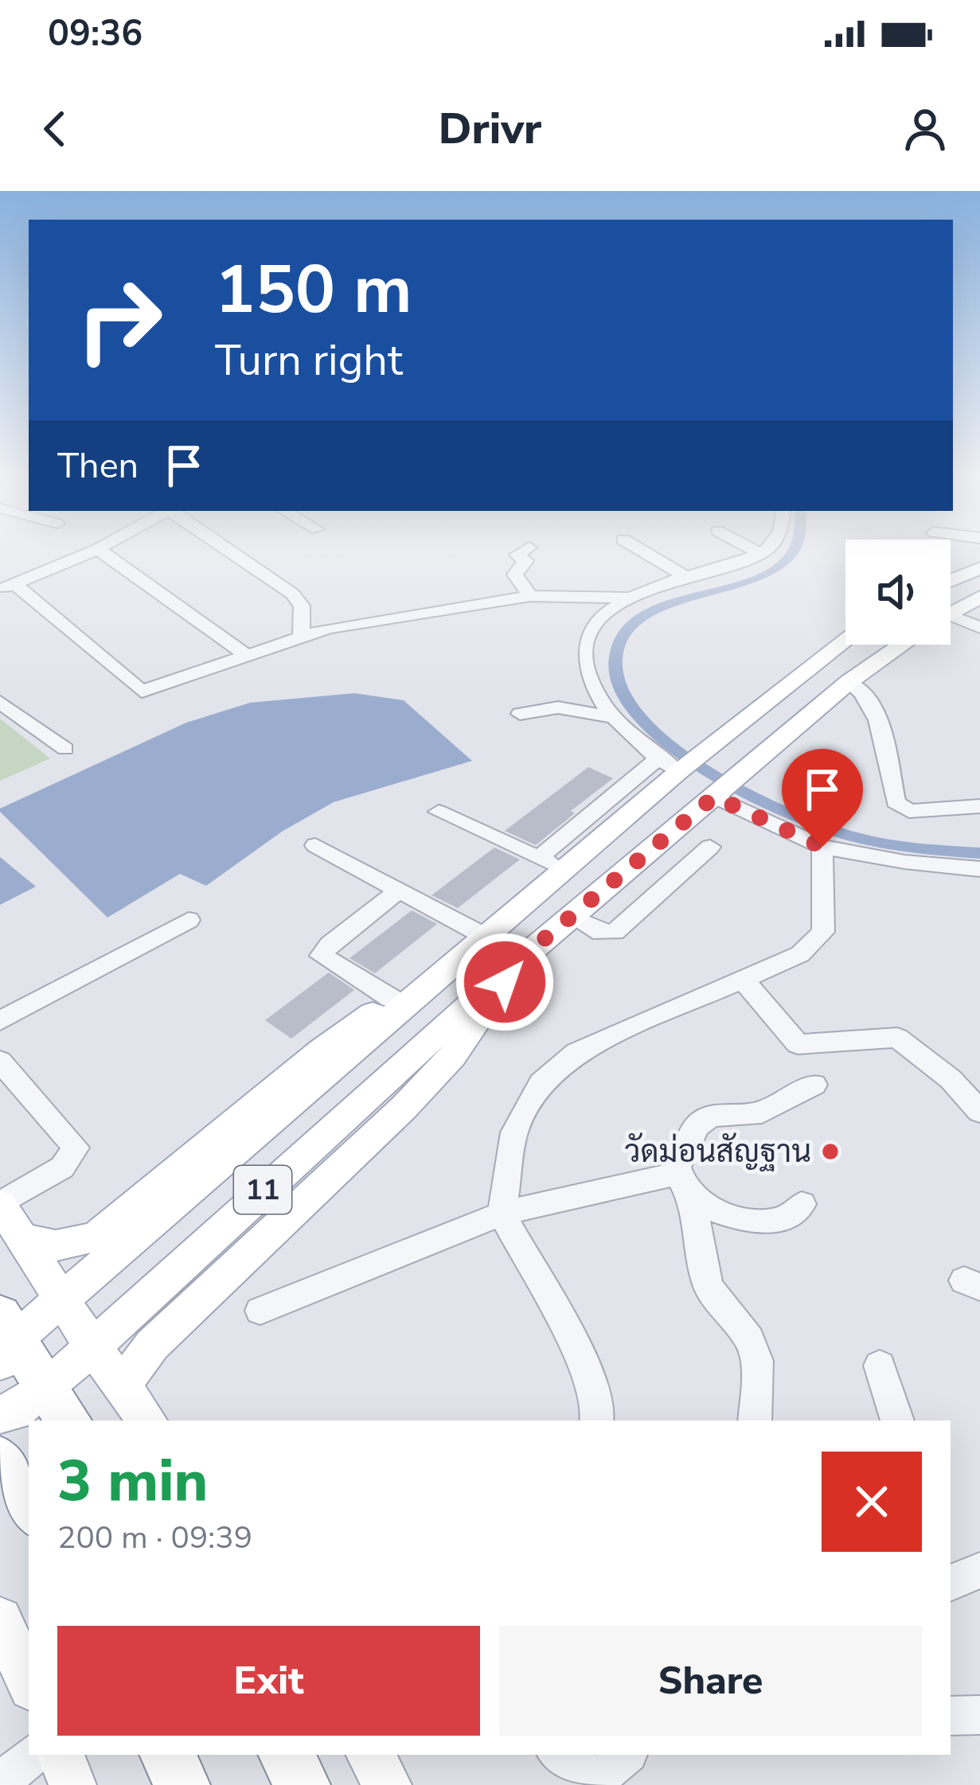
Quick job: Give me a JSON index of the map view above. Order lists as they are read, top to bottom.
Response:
{
  "streets": {
    "main road": ["11"]
  },
  "places": ["วัดม่อนสัญฐาน"],
  "page": {
    "status": "09:36",
    "header": "Drivr",
    "turn": ["150 m", "Turn right"],
    "then": "Then",
    "heading": ["3 min", "200 m · 09:39"],
    "buttons": ["Exit", "Share"]
  }
}
